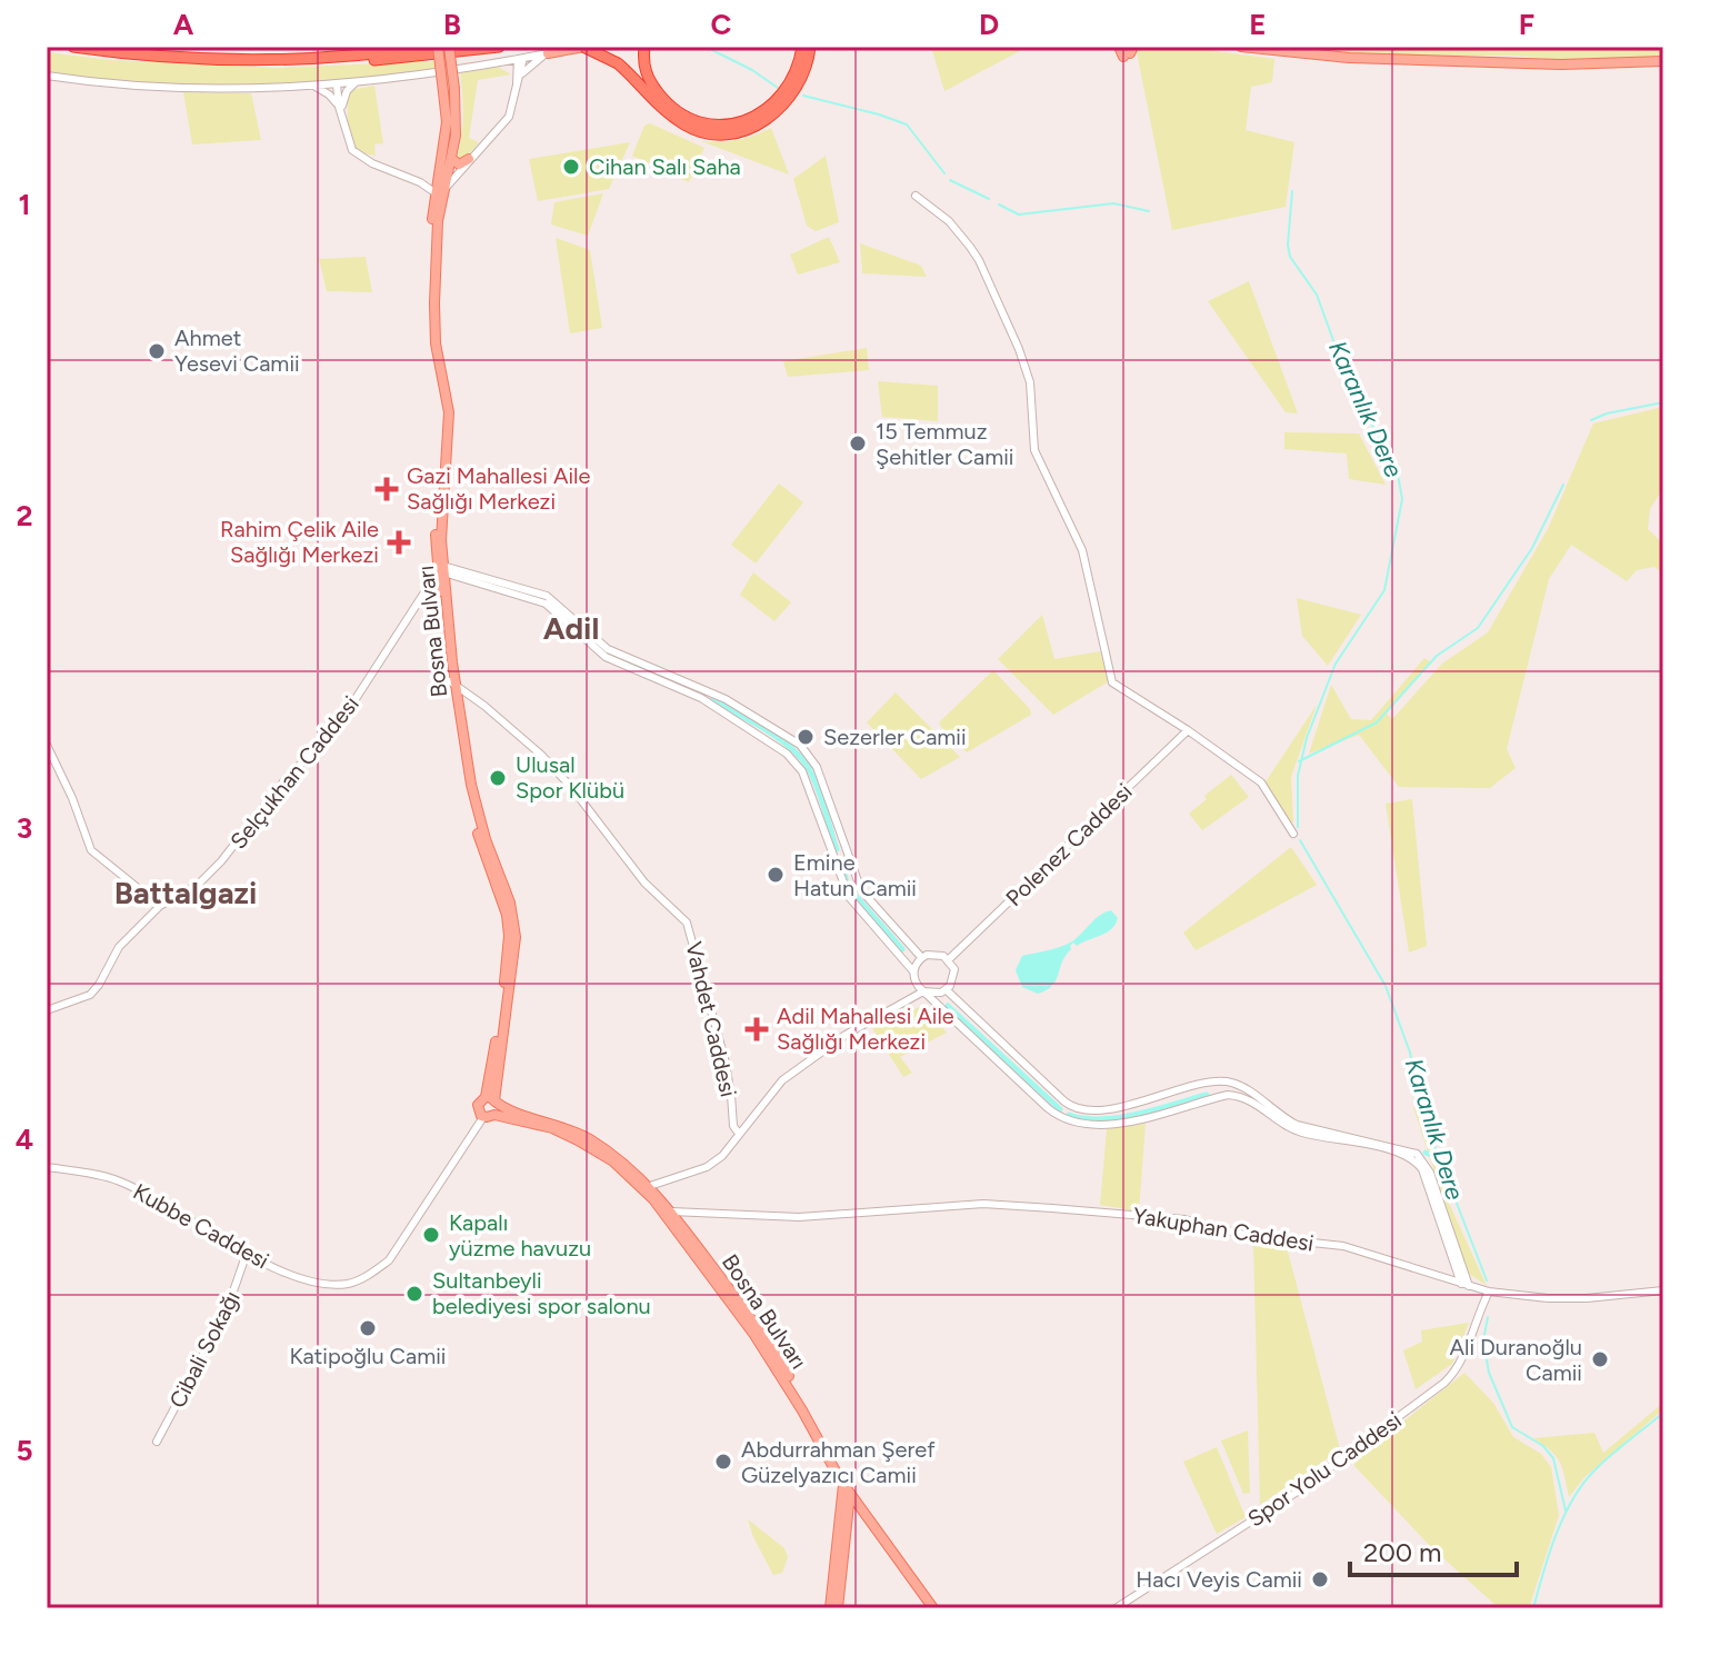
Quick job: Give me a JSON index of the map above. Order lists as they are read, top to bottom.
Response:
{
  "streets": {
    "main road": ["Bosna Bulvarı"],
    "street": [
      "Selçukhan Caddesi",
      "Polenez Caddesi",
      "Vahdet Caddesi",
      "Kubbe Caddesi",
      "Yakuphan Caddesi",
      "Cibali Sokağı",
      "Spor Yolu Caddesi"
    ]
  },
  "crossings": [
    ["Bosna Bulvarı", "Selçukhan Caddesi"],
    ["Bosna Bulvarı", "Vahdet Caddesi"],
    ["Bosna Bulvarı", "Yakuphan Caddesi"],
    ["Kubbe Caddesi", "Cibali Sokağı"],
    ["Yakuphan Caddesi", "Spor Yolu Caddesi"]
  ],
  "districts": ["Adil", "Battalgazi"],
  "water": ["Karanlık Dere"],
  "places": {
    "other": [
      "Cihan Salı Saha",
      "Ahmet Yesevi Camii",
      "15 Temmuz Şehitler Camii",
      "Sezerler Camii",
      "Ulusal Spor Klübü",
      "Emine Hatun Camii",
      "Kapalı yüzme havuzu",
      "Sultanbeyli belediyesi spor salonu",
      "Katipoğlu Camii",
      "Ali Duranoğlu Camii",
      "Abdurrahman Şeref Güzelyazıcı Camii",
      "Hacı Veyis Camii"
    ],
    "health": ["Gazi Mahallesi Aile Sağlığı Merkezi", "Rahim Çelik Aile Sağlığı Merkezi", "Adil Mahallesi Aile Sağlığı Merkezi"]
  },
  "scale_bar": "200 m",
  "grid": {
    "columns": [
      "A",
      "B",
      "C",
      "D",
      "E",
      "F"
    ],
    "rows": [
      "1",
      "2",
      "3",
      "4",
      "5"
    ]
  }
}
